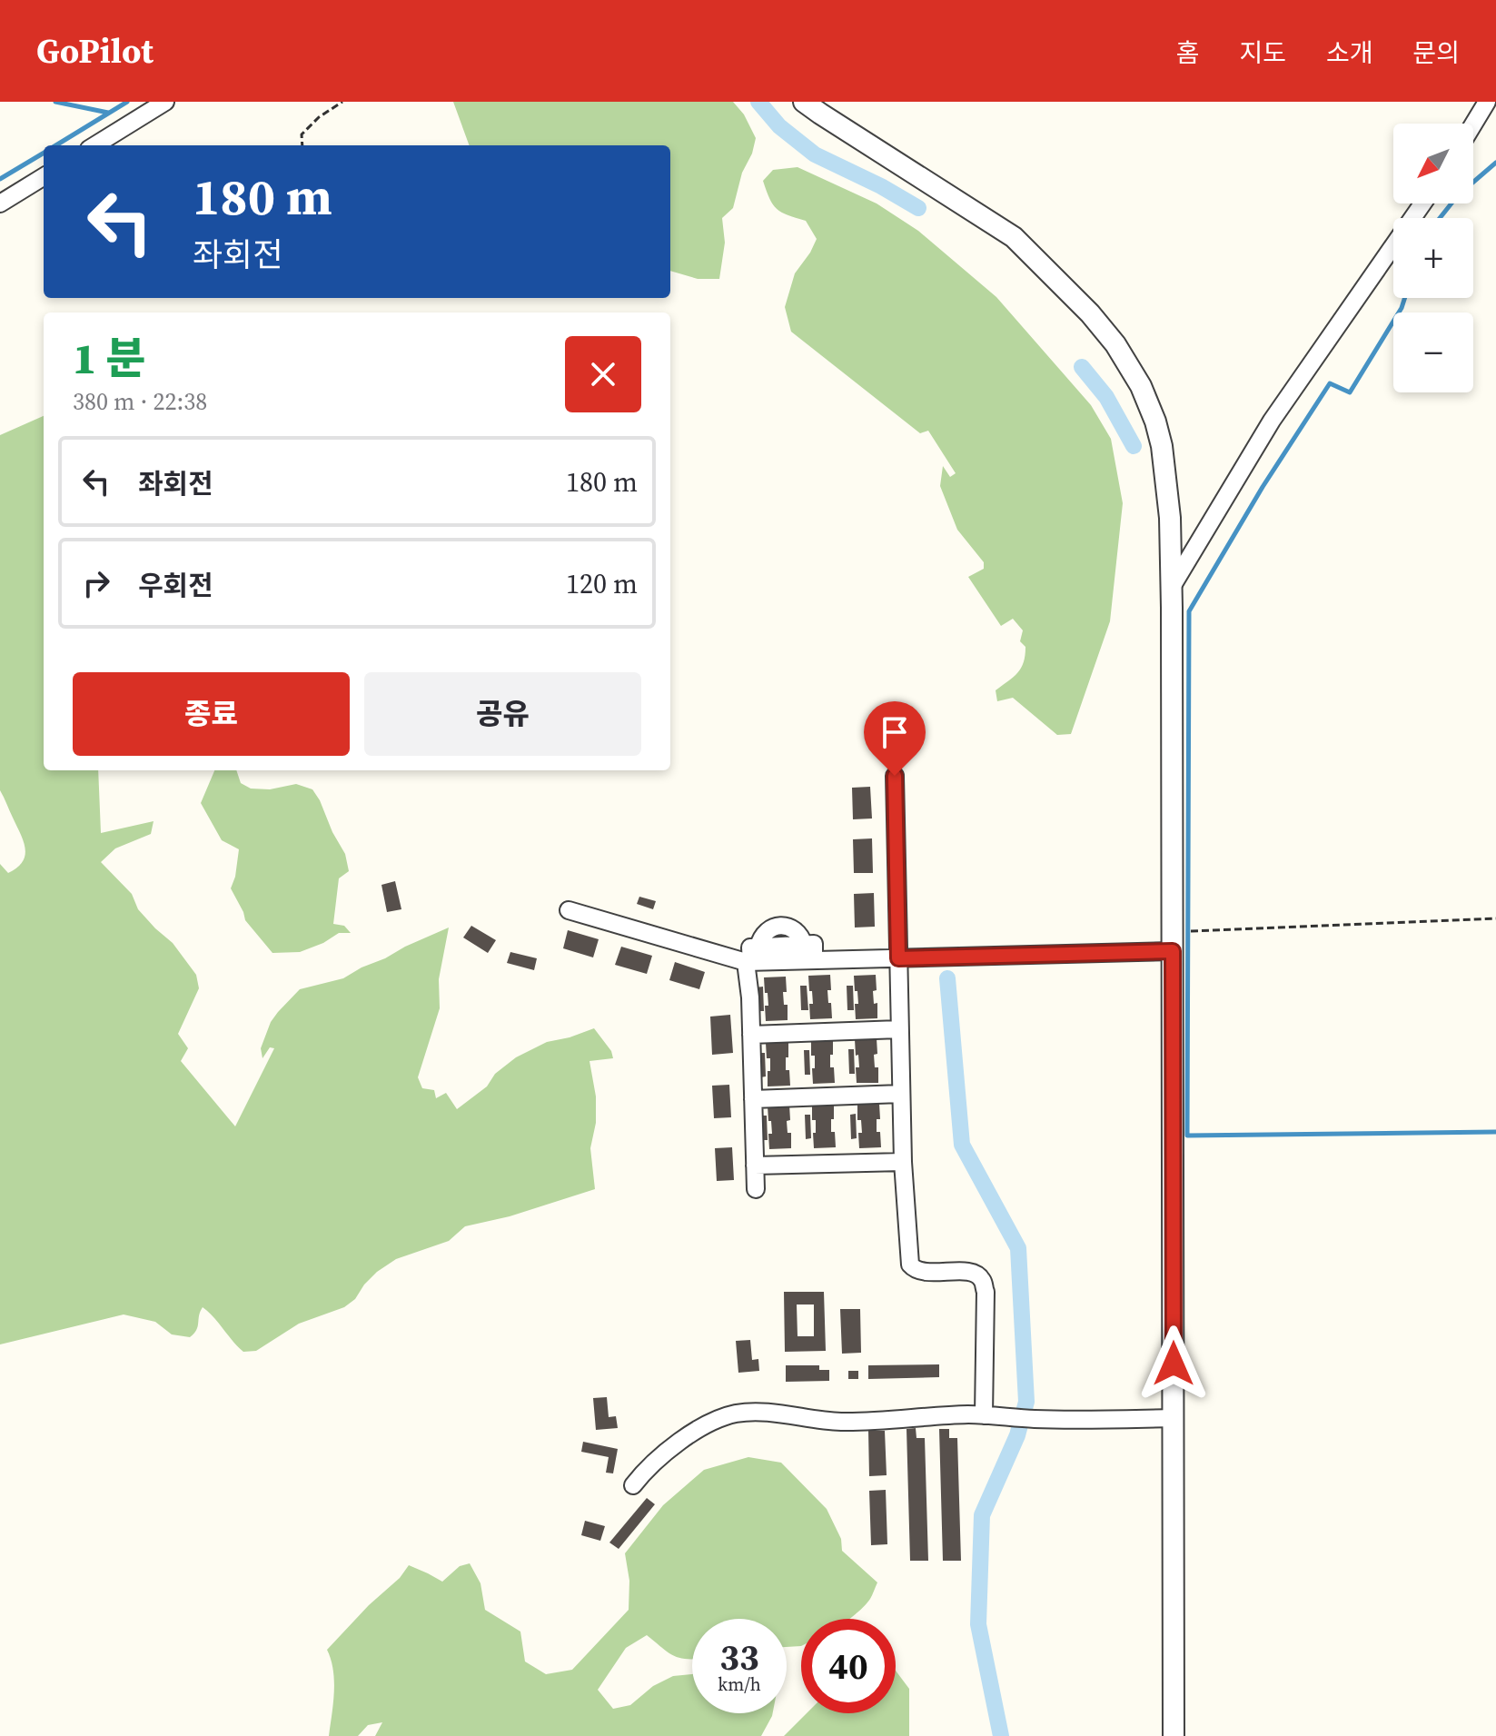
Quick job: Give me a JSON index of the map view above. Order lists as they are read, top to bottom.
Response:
{
  "north": "bottom left",
  "page": {
    "header": "GoPilot",
    "nav": [
      "홈",
      "지도",
      "소개",
      "문의"
    ],
    "map_buttons": ["+", "−"],
    "turn": ["180 m", "좌회전"],
    "heading": ["1 분", "380 m · 22:38"],
    "list": [
      {
        "name": "좌회전",
        "value": "180 m"
      },
      {
        "name": "우회전",
        "value": "120 m"
      }
    ],
    "buttons": ["종료", "공유"],
    "speed": "33 km/h",
    "limit": "40"
  }
}
